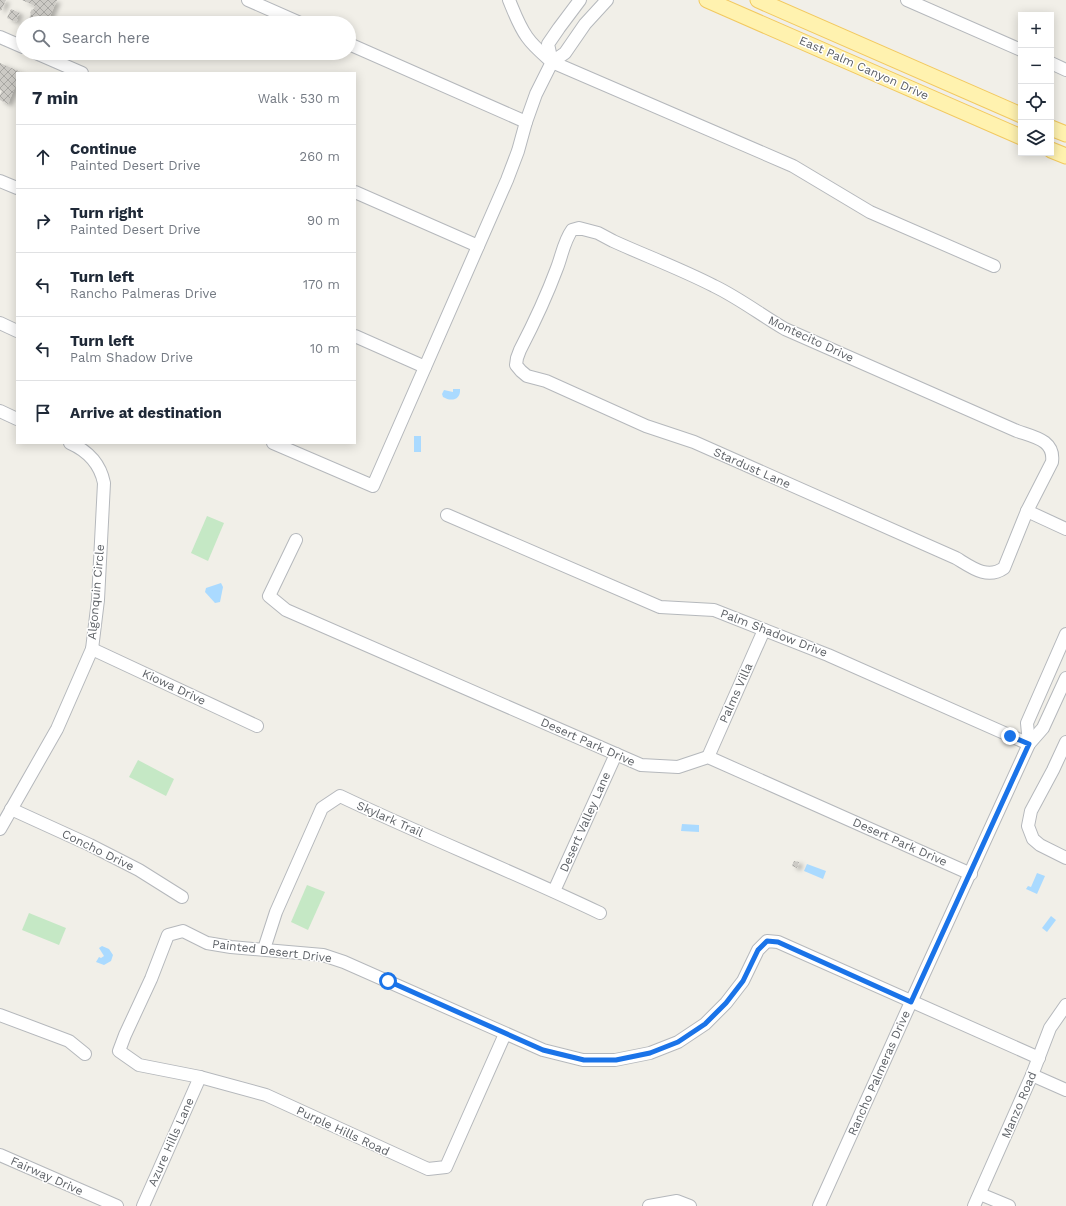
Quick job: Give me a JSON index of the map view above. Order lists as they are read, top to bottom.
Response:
{
  "streets": {
    "main road": ["East Palm Canyon Drive"],
    "street": [
      "Montecito Drive",
      "Stardust Lane",
      "Algonquin Circle",
      "Palm Shadow Drive",
      "Kiowa Drive",
      "Palms Villa",
      "Desert Park Drive",
      "Skylark Trail",
      "Desert Valley Lane",
      "Concho Drive",
      "Painted Desert Drive",
      "Rancho Palmeras Drive",
      "Manzo Road",
      "Purple Hills Road",
      "Azure Hills Lane",
      "Fairway Drive"
    ]
  },
  "crossings": [
    ["Montecito Drive", "Stardust Lane"],
    ["Algonquin Circle", "Kiowa Drive"],
    ["Algonquin Circle", "Concho Drive"],
    ["Palm Shadow Drive", "Palms Villa"],
    ["Palm Shadow Drive", "Rancho Palmeras Drive"],
    ["Palms Villa", "Desert Park Drive"],
    ["Desert Park Drive", "Desert Valley Lane"],
    ["Desert Park Drive", "Rancho Palmeras Drive"],
    ["Skylark Trail", "Desert Valley Lane"],
    ["Skylark Trail", "Painted Desert Drive"],
    ["Painted Desert Drive", "Rancho Palmeras Drive"],
    ["Painted Desert Drive", "Manzo Road"],
    ["Painted Desert Drive", "Purple Hills Road"],
    ["Purple Hills Road", "Azure Hills Lane"]
  ],
  "page": {
    "map_buttons": ["+", "−"],
    "search": "Search here",
    "heading": ["7 min", "Walk · 530 m"],
    "list": [
      ["Continue", "Painted Desert Drive", "260 m"],
      ["Turn right", "Painted Desert Drive", "90 m"],
      ["Turn left", "Rancho Palmeras Drive", "170 m"],
      ["Turn left", "Palm Shadow Drive", "10 m"],
      "Arrive at destination"
    ]
  }
}
